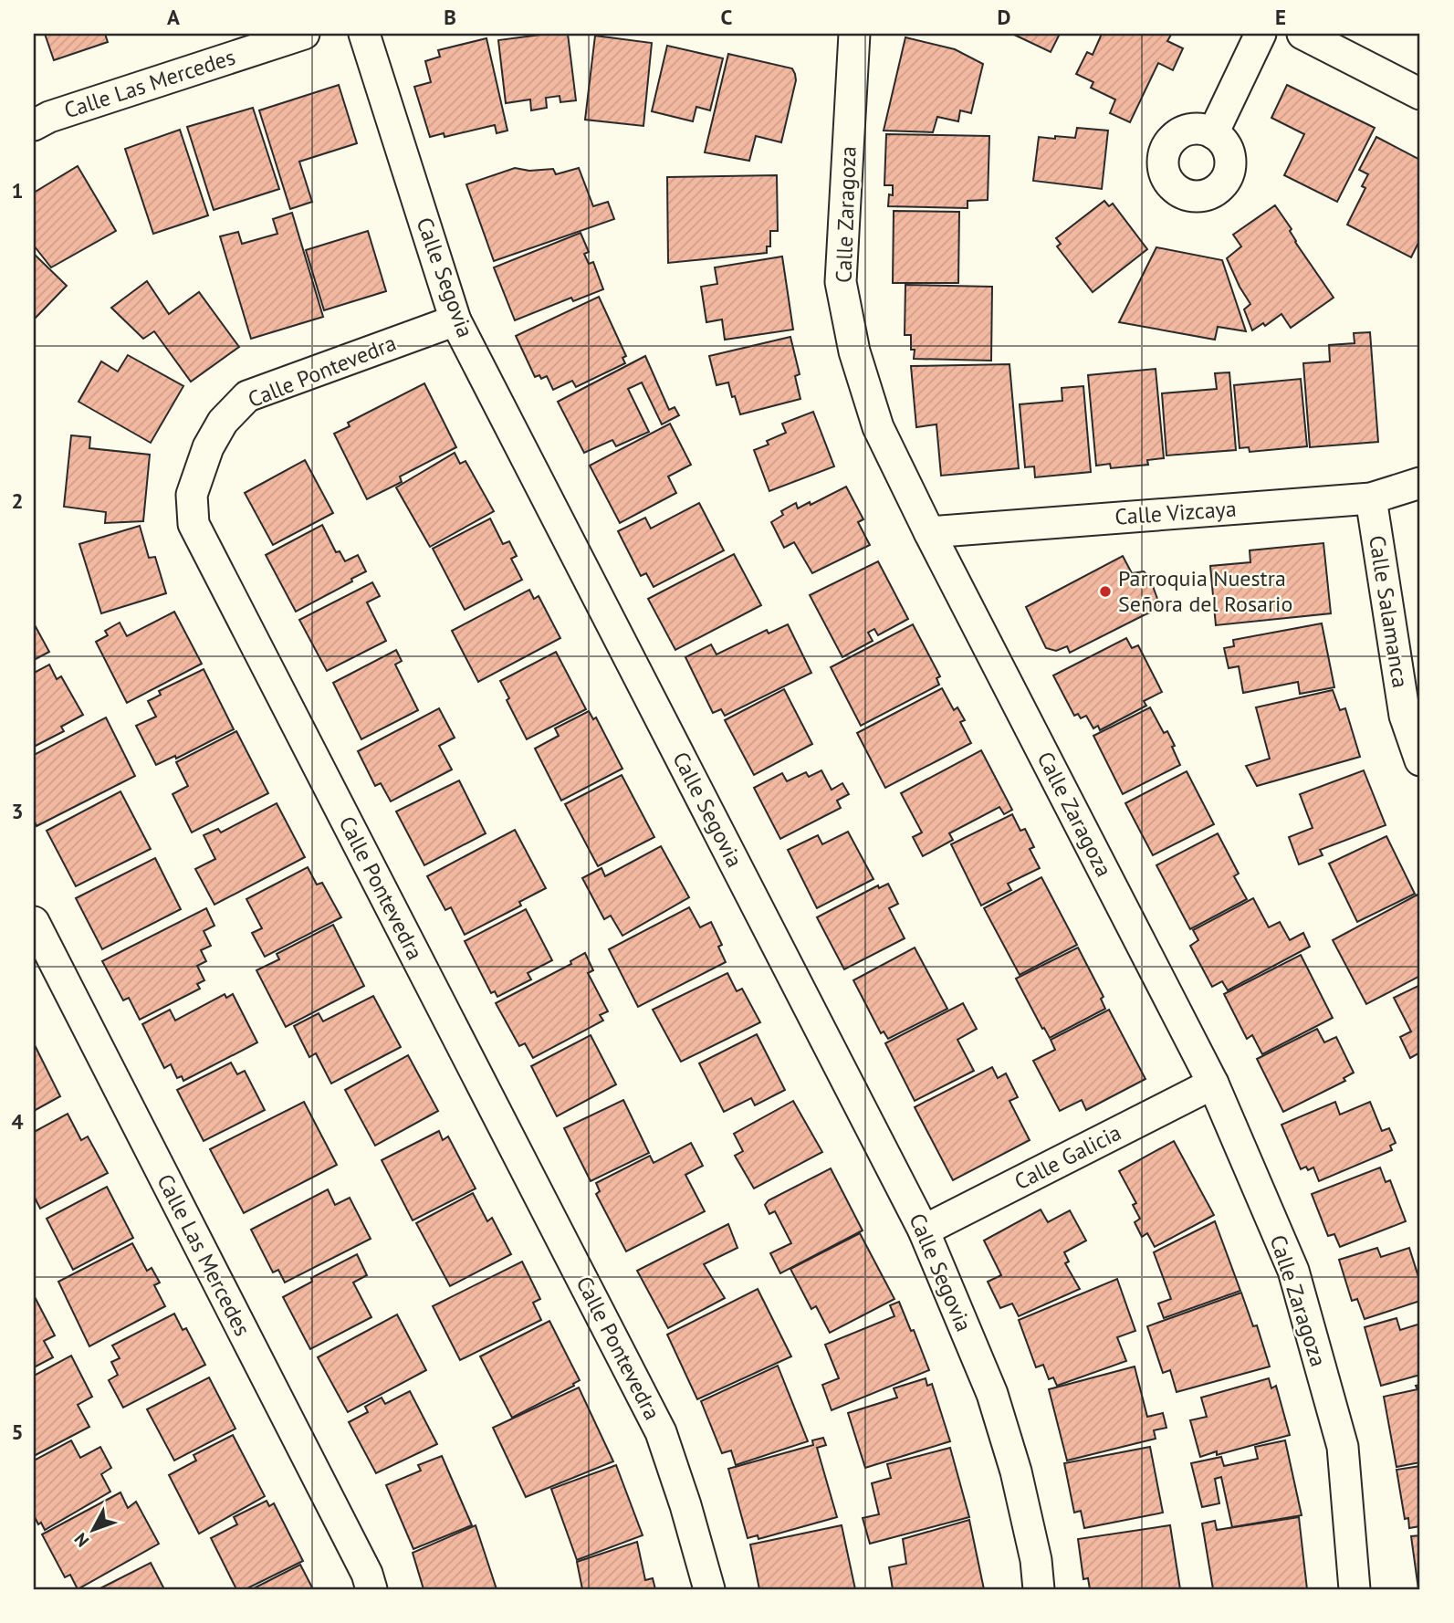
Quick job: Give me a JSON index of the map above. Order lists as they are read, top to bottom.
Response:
{
  "streets": {
    "street": [
      "Calle Las Mercedes",
      "Calle Zaragoza",
      "Calle Segovia",
      "Calle Pontevedra",
      "Calle Vizcaya",
      "Calle Salamanca",
      "Calle Galicia"
    ]
  },
  "crossings": [
    ["Calle Zaragoza", "Calle Vizcaya"],
    ["Calle Zaragoza", "Calle Galicia"],
    ["Calle Segovia", "Calle Pontevedra"],
    ["Calle Segovia", "Calle Galicia"],
    ["Calle Vizcaya", "Calle Salamanca"]
  ],
  "places": ["Parroquia Nuestra Señora del Rosario"],
  "north": "bottom left",
  "grid": {
    "columns": [
      "A",
      "B",
      "C",
      "D",
      "E"
    ],
    "rows": [
      "1",
      "2",
      "3",
      "4",
      "5"
    ]
  }
}
